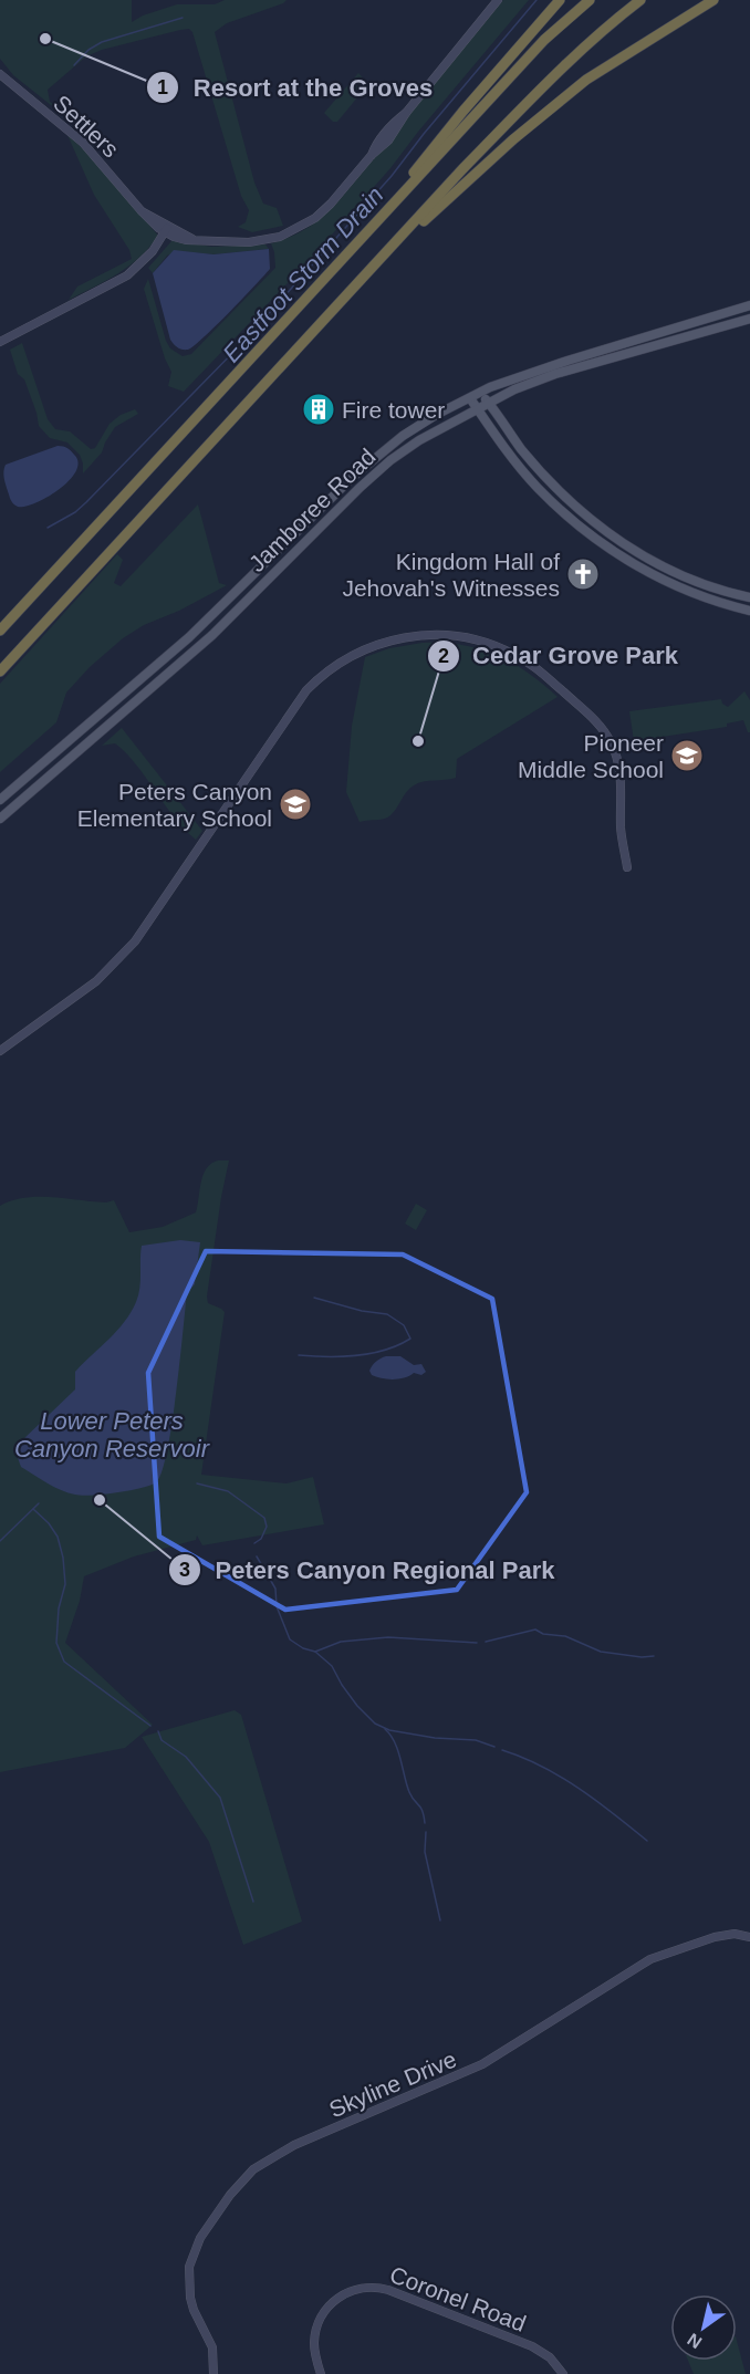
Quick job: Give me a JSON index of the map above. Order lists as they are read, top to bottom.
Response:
{
  "streets": {
    "main road": ["Jamboree Road"],
    "street": ["Settlers", "Skyline Drive", "Coronel Road"]
  },
  "water": ["Eastfoot Storm Drain", "Lower Peters Canyon Reservoir"],
  "places": {
    "other": ["Resort at the Groves", "Cedar Grove Park", "Peters Canyon Regional Park"],
    "building": ["Fire tower"],
    "church": ["Kingdom Hall of Jehovah's Witnesses"],
    "school or university": ["Pioneer Middle School", "Peters Canyon Elementary School"]
  },
  "north": "bottom left"
}
